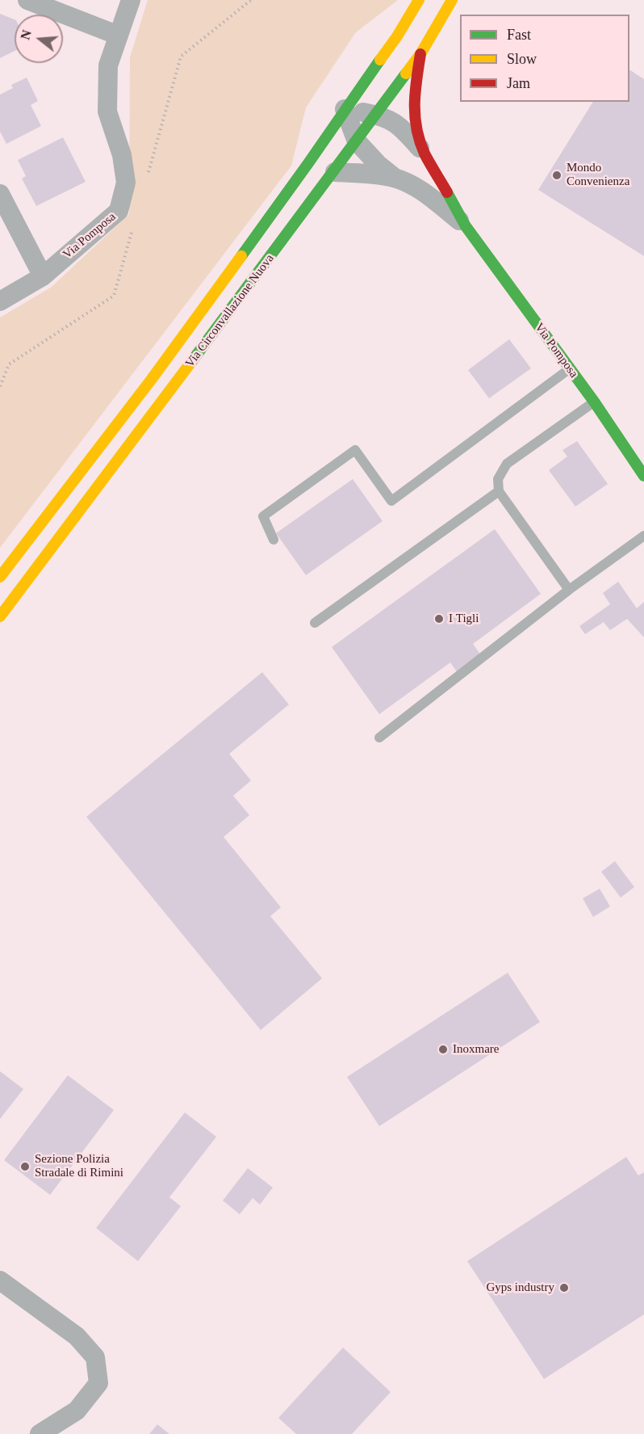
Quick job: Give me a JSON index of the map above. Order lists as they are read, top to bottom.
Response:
{
  "streets": {
    "main road": ["Via Pomposa", "Via Circonvallazione Nuova"]
  },
  "crossings": [
    ["Via Pomposa", "Via Circonvallazione Nuova"]
  ],
  "places": [
    "Mondo Convenienza",
    "I Tigli",
    "Inoxmare",
    "Sezione Polizia Stradale di Rimini",
    "Gyps industry"
  ],
  "legend": ["Fast", "Slow", "Jam"],
  "north": "left"
}
